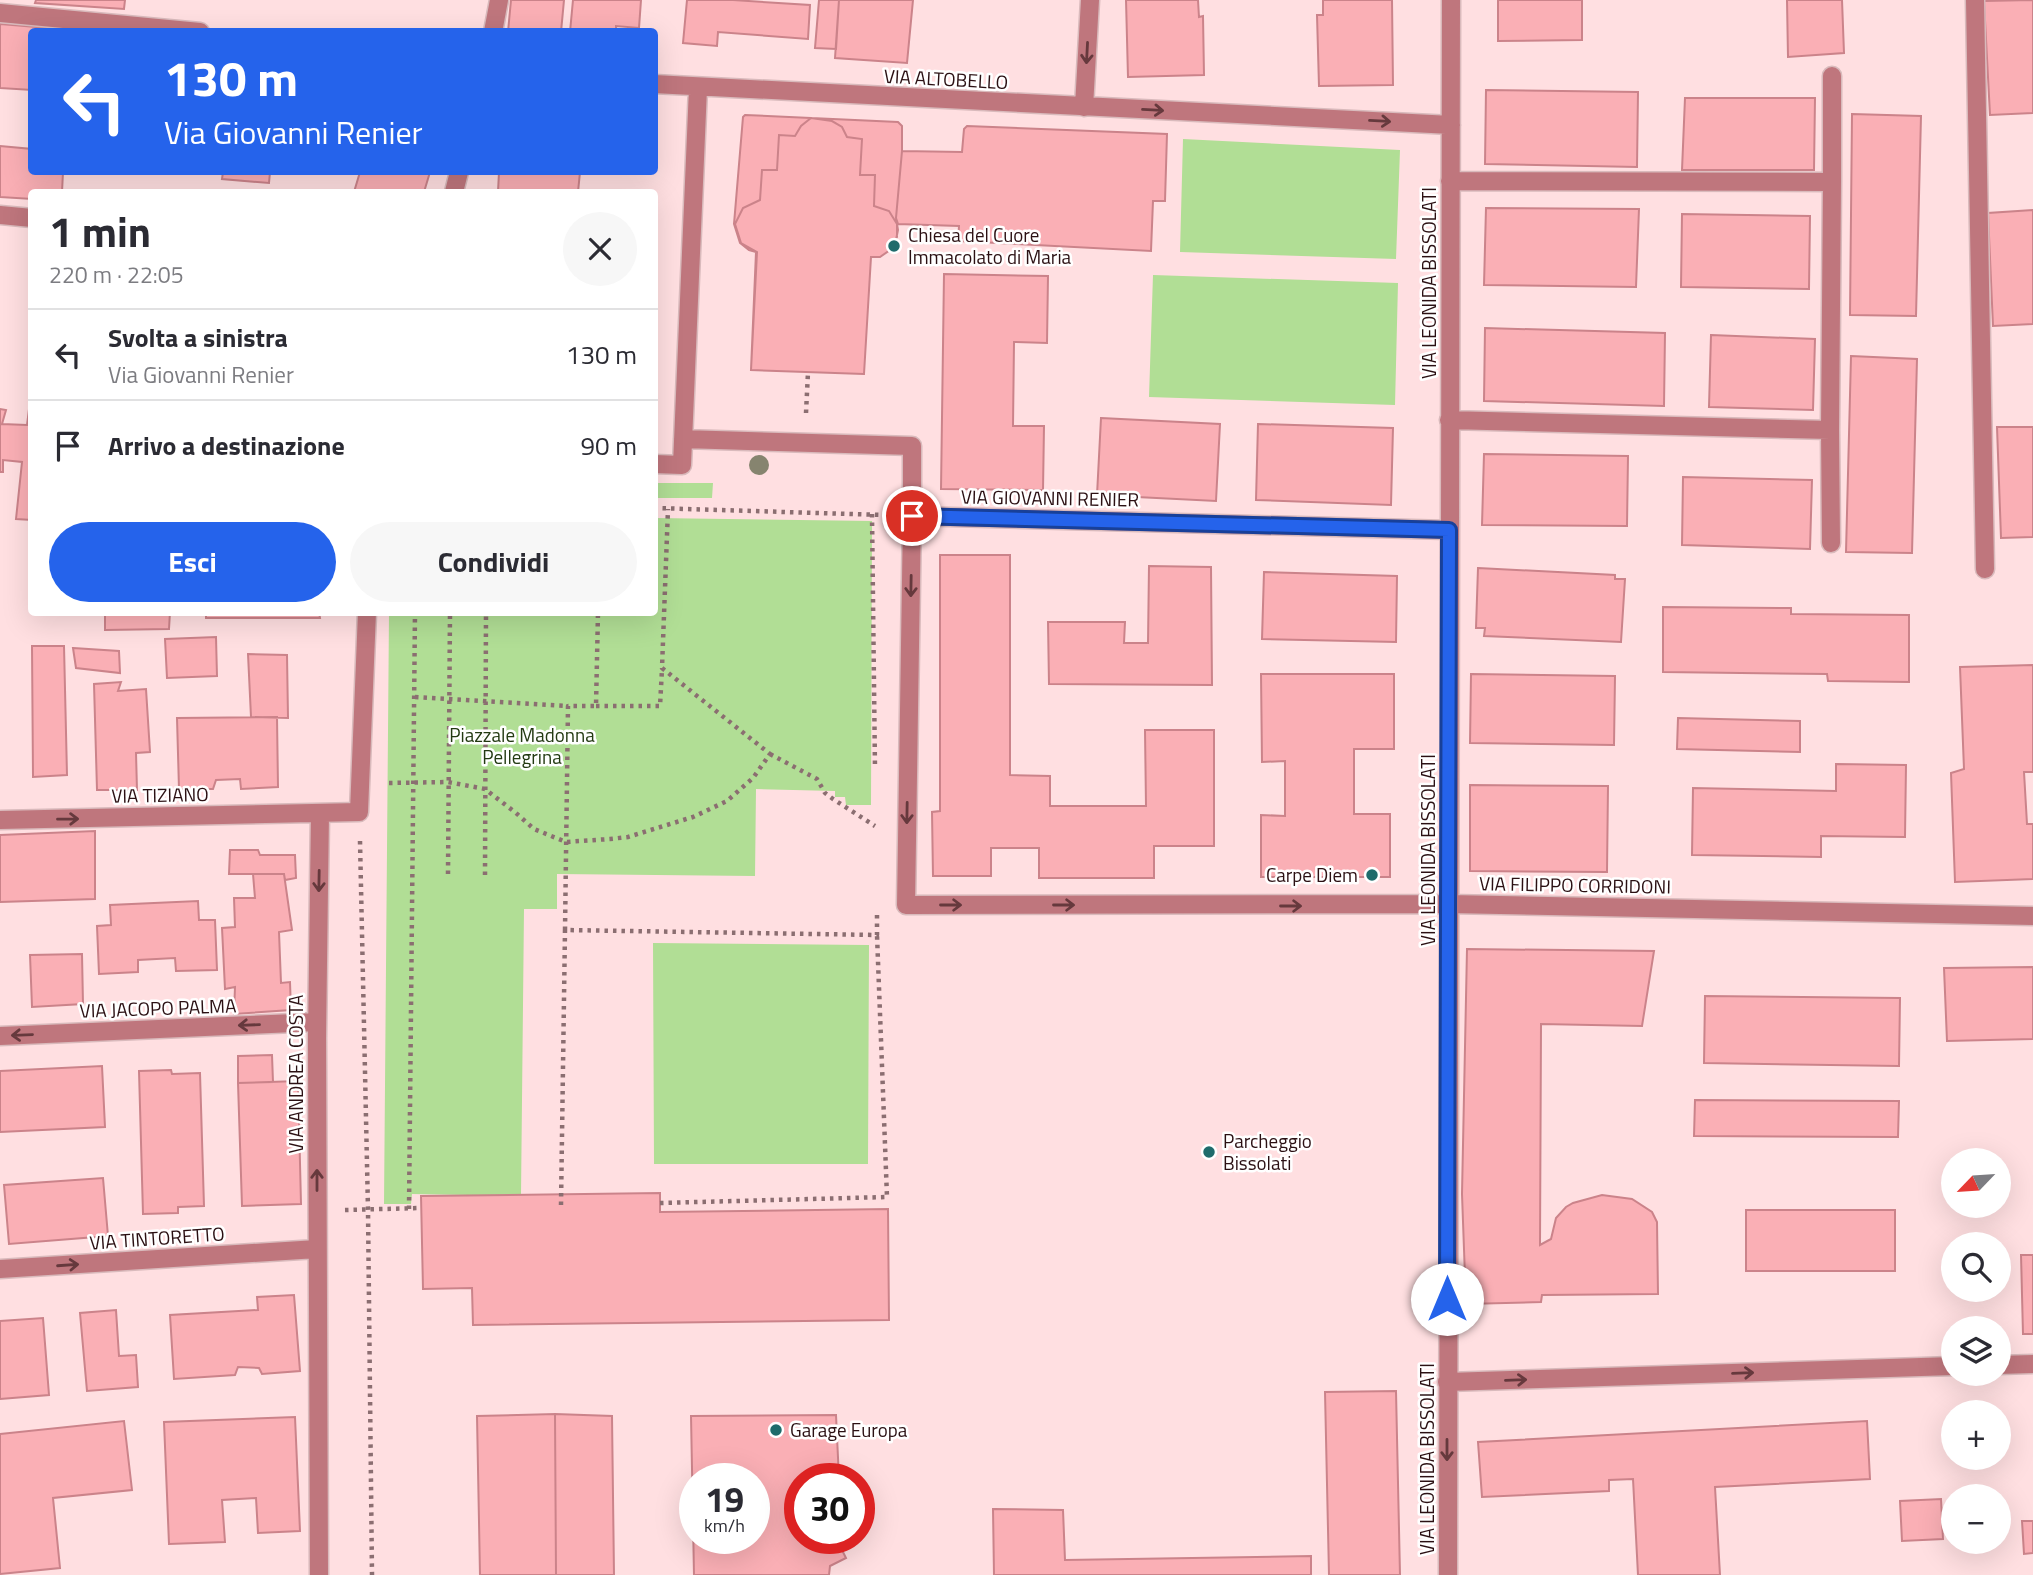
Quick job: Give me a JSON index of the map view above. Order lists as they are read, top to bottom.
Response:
{
  "streets": {
    "street": [
      "VIA ALTOBELLO",
      "VIA LEONIDA BISSOLATI",
      "VIA GIOVANNI RENIER",
      "VIA TIZIANO",
      "VIA FILIPPO CORRIDONI",
      "VIA JACOPO PALMA",
      "VIA ANDREA COSTA",
      "VIA TINTORETTO"
    ]
  },
  "crossings": [
    ["VIA LEONIDA BISSOLATI", "VIA GIOVANNI RENIER"],
    ["VIA LEONIDA BISSOLATI", "VIA FILIPPO CORRIDONI"],
    ["VIA GIOVANNI RENIER", "VIA FILIPPO CORRIDONI"],
    ["VIA TIZIANO", "VIA ANDREA COSTA"],
    ["VIA JACOPO PALMA", "VIA ANDREA COSTA"],
    ["VIA ANDREA COSTA", "VIA TINTORETTO"]
  ],
  "one_way": ["VIA TIZIANO", "VIA JACOPO PALMA", "VIA TINTORETTO"],
  "parks": ["Piazzale Madonna Pellegrina"],
  "places": [
    "Chiesa del Cuore Immacolato di Maria",
    "Carpe Diem",
    "Parcheggio Bissolati",
    "Garage Europa"
  ],
  "north": "bottom left",
  "page": {
    "turn": ["130 m", "Via Giovanni Renier"],
    "heading": ["1 min", "220 m · 22:05"],
    "list": [
      {
        "name": "Svolta a sinistra",
        "note": "Via Giovanni Renier",
        "value": "130 m"
      },
      {
        "name": "Arrivo a destinazione",
        "value": "90 m"
      }
    ],
    "buttons": ["Esci", "Condividi"],
    "map_buttons": ["+", "−"],
    "speed": "19 km/h",
    "limit": "30"
  }
}
